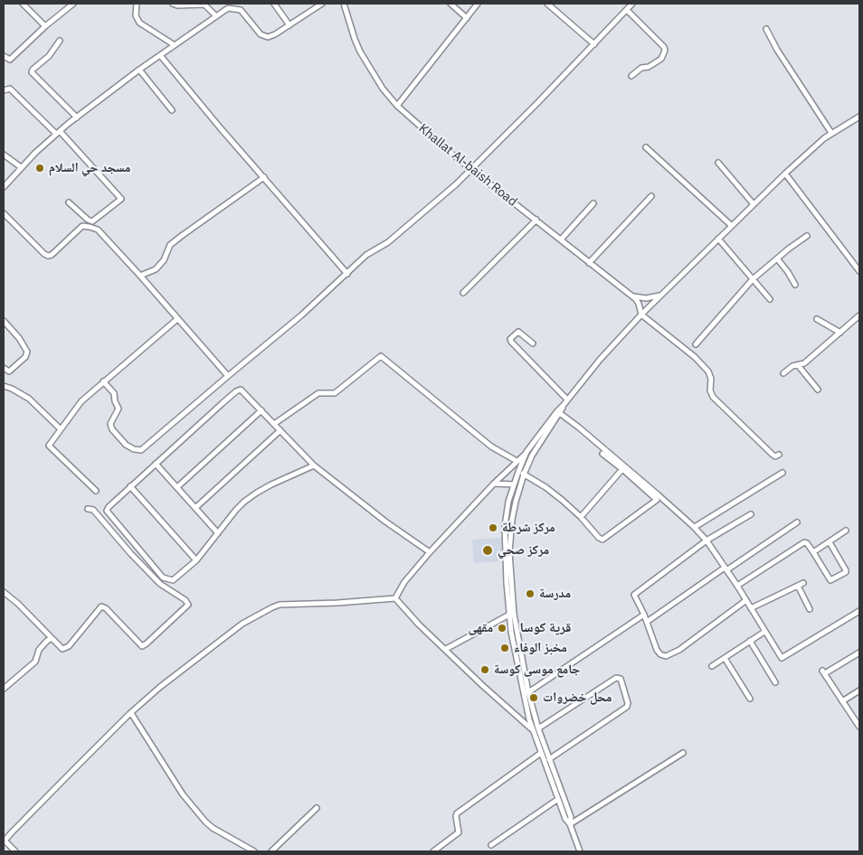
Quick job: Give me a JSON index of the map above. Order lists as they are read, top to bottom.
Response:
{
  "streets": {
    "street": ["Khallat Al-baish Road"]
  },
  "districts": ["قرية كوسا"],
  "places": [
    "مسجد حي السلام",
    "مركز شرطة",
    "مركز صحي",
    "مدرسة",
    "مقهى",
    "مخبز الوفاء",
    "جامع موسى كوسة",
    "محل خضروات"
  ]
}
